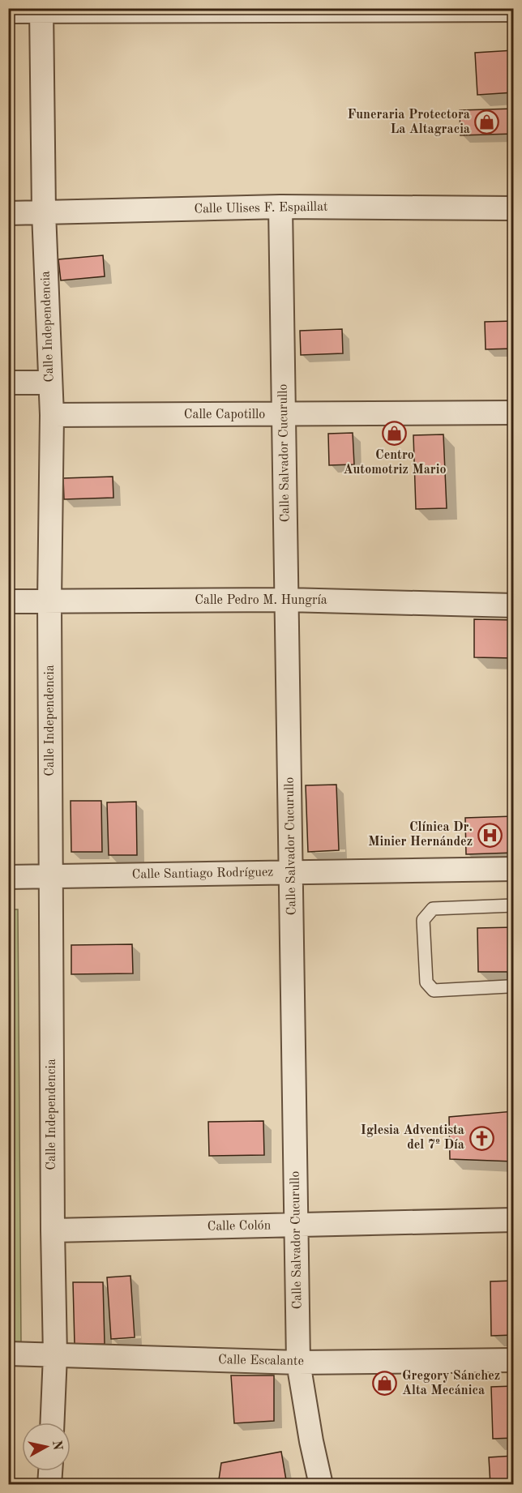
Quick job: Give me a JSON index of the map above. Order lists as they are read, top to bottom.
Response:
{
  "streets": {
    "street": [
      "Calle Ulises F. Espaillat",
      "Calle Independencia",
      "Calle Capotillo",
      "Calle Salvador Cucurullo",
      "Calle Pedro M. Hungría",
      "Calle Santiago Rodríguez",
      "Calle Colón",
      "Calle Escalante"
    ]
  },
  "crossings": [
    ["Calle Ulises F. Espaillat", "Calle Independencia"],
    ["Calle Ulises F. Espaillat", "Calle Salvador Cucurullo"],
    ["Calle Independencia", "Calle Capotillo"],
    ["Calle Independencia", "Calle Pedro M. Hungría"],
    ["Calle Independencia", "Calle Santiago Rodríguez"],
    ["Calle Independencia", "Calle Colón"],
    ["Calle Independencia", "Calle Escalante"],
    ["Calle Capotillo", "Calle Salvador Cucurullo"],
    ["Calle Salvador Cucurullo", "Calle Pedro M. Hungría"],
    ["Calle Salvador Cucurullo", "Calle Santiago Rodríguez"],
    ["Calle Salvador Cucurullo", "Calle Colón"],
    ["Calle Salvador Cucurullo", "Calle Escalante"]
  ],
  "places": {
    "shop": ["Funeraria Protectora La Altagracia", "Centro Automotriz Mario", "Gregory Sánchez Alta Mecánica"],
    "hospital": ["Clínica Dr. Minier Hernández"],
    "church": ["Iglesia Adventista del 7º Día"]
  },
  "north": "right"
}
